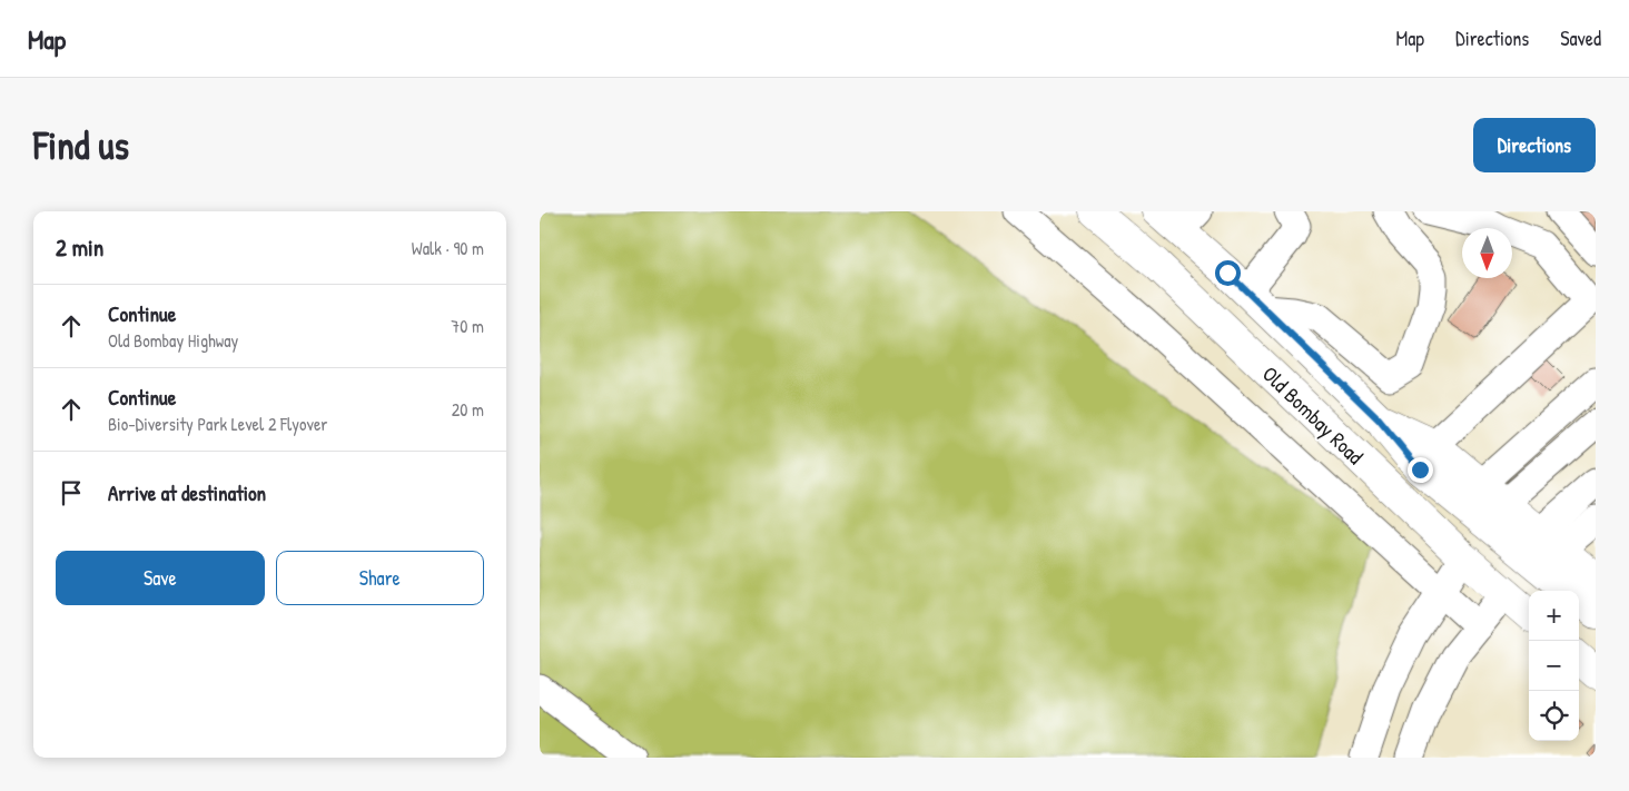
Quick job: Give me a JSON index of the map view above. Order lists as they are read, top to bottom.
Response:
{
  "streets": {
    "main road": ["Old Bombay Road"]
  },
  "north": "bottom",
  "page": {
    "header": "Map",
    "nav": ["Map", "Directions", "Saved"],
    "buttons": [
      "Directions",
      ["Save", "Share"]
    ],
    "title": "Find us",
    "heading": ["2 min", "Walk · 90 m"],
    "list": [
      ["Continue", "Old Bombay Highway", "70 m"],
      ["Continue", "Bio-Diversity Park Level 2 Flyover", "20 m"],
      "Arrive at destination"
    ],
    "map_buttons": ["+", "−"]
  }
}
